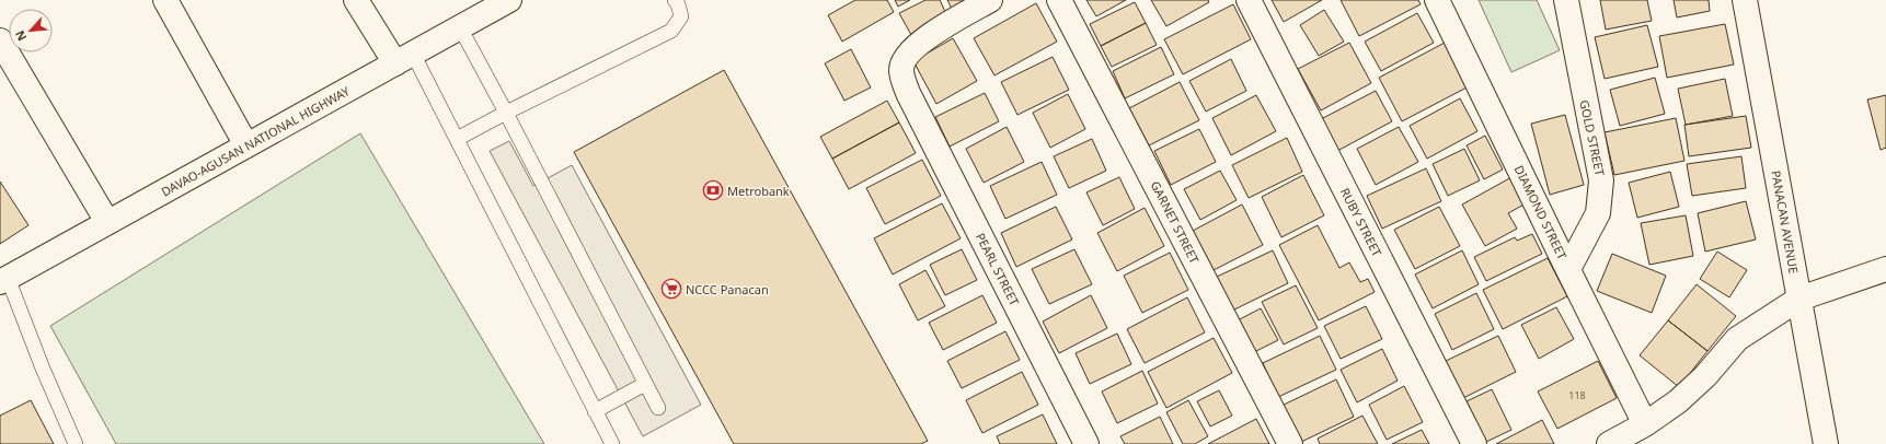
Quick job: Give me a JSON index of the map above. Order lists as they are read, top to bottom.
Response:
{
  "streets": {
    "street": [
      "GOLD STREET",
      "DAVAO-AGUSAN NATIONAL HIGHWAY",
      "DIAMOND STREET",
      "GARNET STREET",
      "RUBY STREET",
      "PANACAN AVENUE",
      "PEARL STREET"
    ]
  },
  "crossings": [
    ["GOLD STREET", "DIAMOND STREET"]
  ],
  "places": {
    "bank": ["Metrobank"],
    "supermarket": ["NCCC Panacan"]
  },
  "house_numbers": ["118"],
  "north": "bottom left"
}
